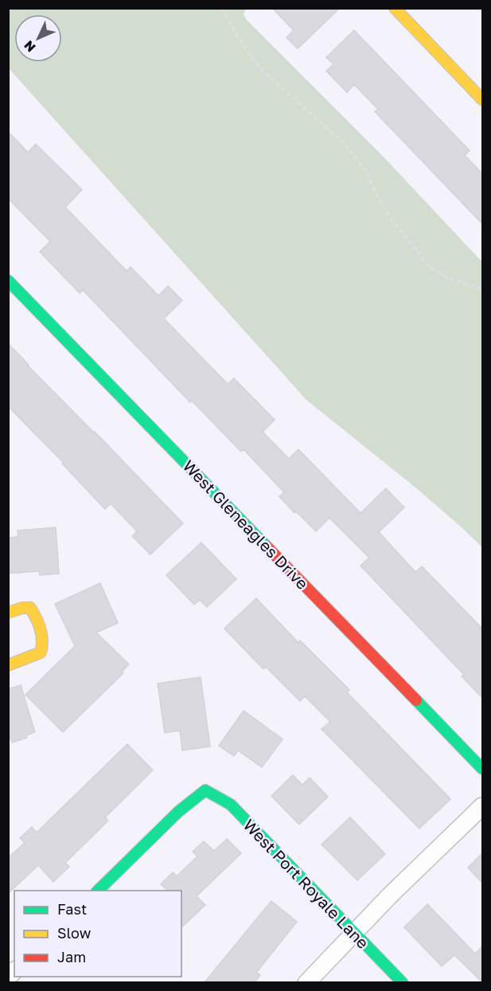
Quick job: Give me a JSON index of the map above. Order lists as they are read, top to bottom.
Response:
{
  "streets": {
    "street": ["West Gleneagles Drive", "West Port Royale Lane"]
  },
  "legend": ["Fast", "Slow", "Jam"],
  "north": "bottom left"
}
